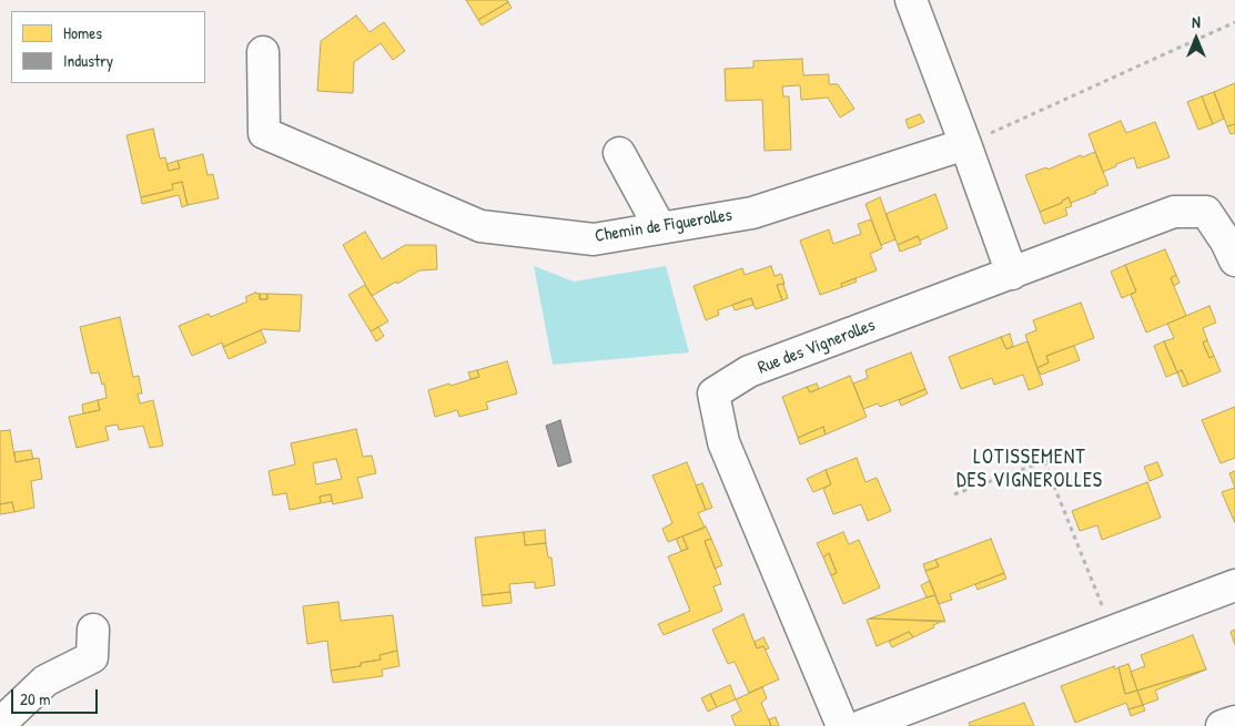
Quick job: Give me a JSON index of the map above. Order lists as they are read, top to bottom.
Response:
{
  "streets": {
    "street": ["Chemin de Figuerolles", "Rue des Vignerolles"]
  },
  "districts": ["LOTISSEMENT DES VIGNEROLLES"],
  "legend": ["Homes", "Industry"],
  "scale_bar": "20 m",
  "north": "top"
}
